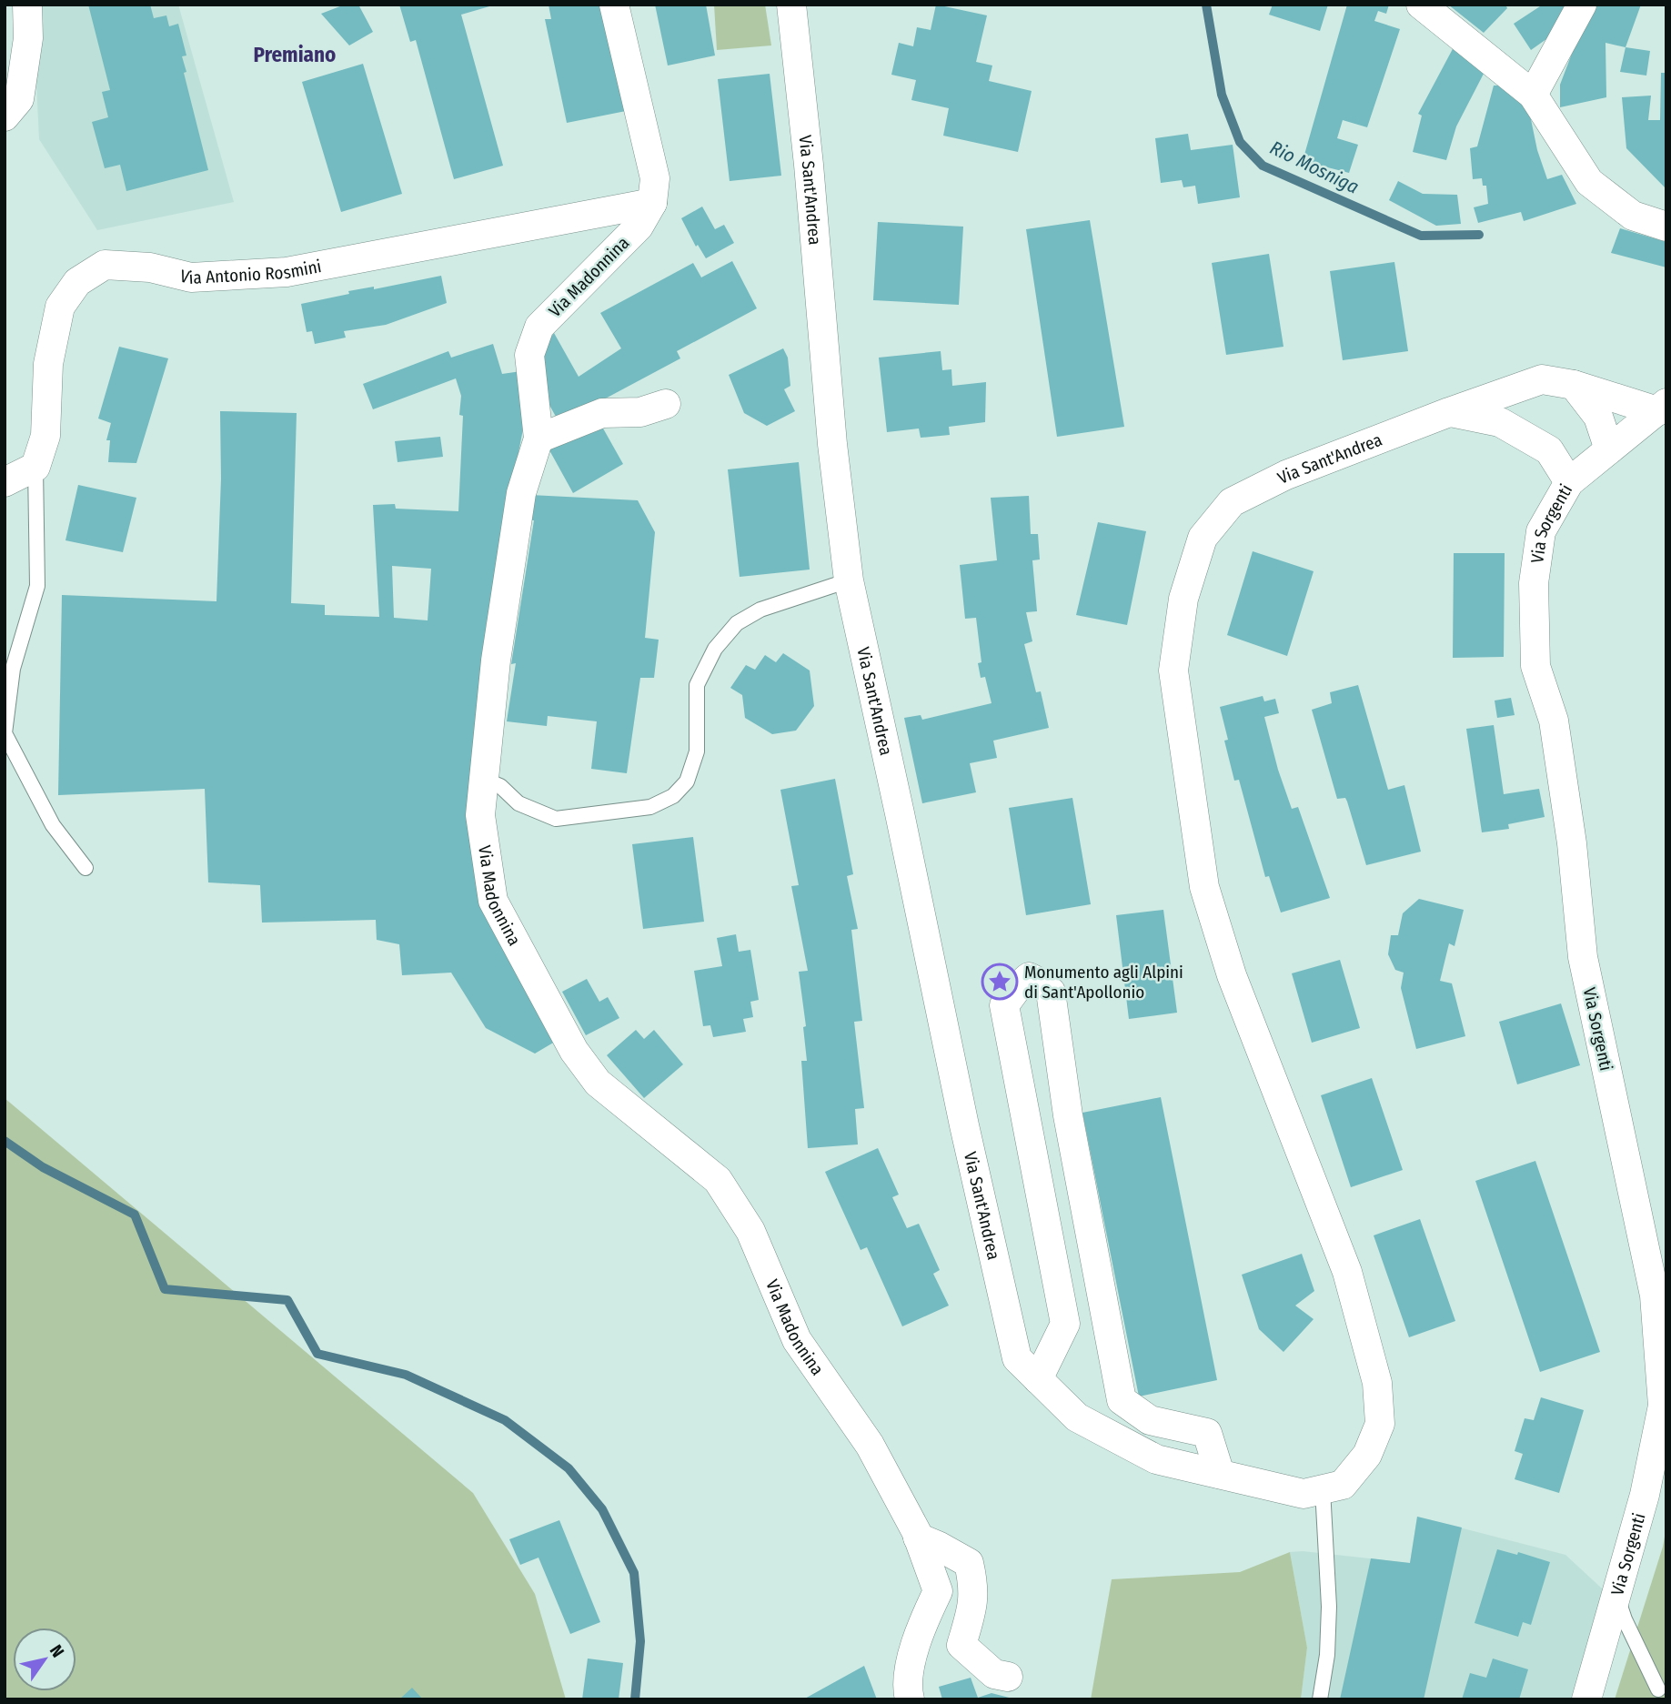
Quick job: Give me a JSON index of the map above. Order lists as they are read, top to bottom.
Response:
{
  "streets": {
    "street": [
      "Via Sant'Andrea",
      "Via Antonio Rosmini",
      "Via Madonnina",
      "Via Sorgenti"
    ]
  },
  "crossings": [
    ["Via Sant'Andrea", "Via Sorgenti"],
    ["Via Antonio Rosmini", "Via Madonnina"]
  ],
  "districts": ["Premiano"],
  "water": ["Rio Mosniga"],
  "places": {
    "place": ["Monumento agli Alpini di Sant'Apollonio"]
  },
  "north": "top right"
}
